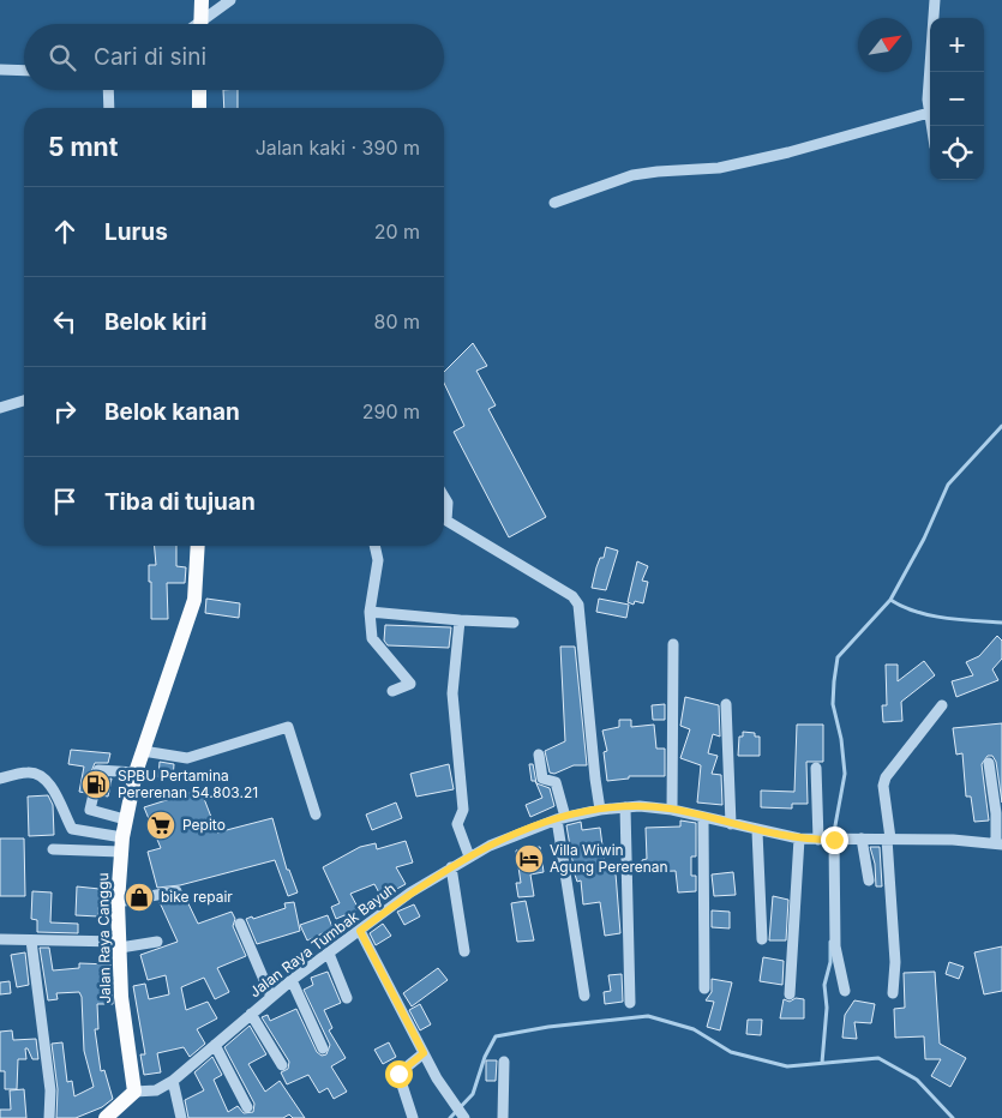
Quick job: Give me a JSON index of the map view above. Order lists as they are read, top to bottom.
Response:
{
  "streets": {
    "main road": ["Jalan Raya Canggu"],
    "street": ["Jalan Raya Tumbak Bayuh"]
  },
  "crossings": [
    ["Jalan Raya Canggu", "Jalan Raya Tumbak Bayuh"]
  ],
  "places": {
    "fuel station": ["SPBU Pertamina Pererenan 54.803.21"],
    "supermarket": ["Pepito"],
    "hotel": ["Villa Wiwin Agung Pererenan"],
    "shop": ["bike repair"]
  },
  "north": "top right",
  "page": {
    "map_buttons": ["+", "−"],
    "search": "Cari di sini",
    "heading": ["5 mnt", "Jalan kaki · 390 m"],
    "list": [
      ["Lurus", "20 m"],
      ["Belok kiri", "80 m"],
      ["Belok kanan", "290 m"],
      "Tiba di tujuan"
    ]
  }
}
